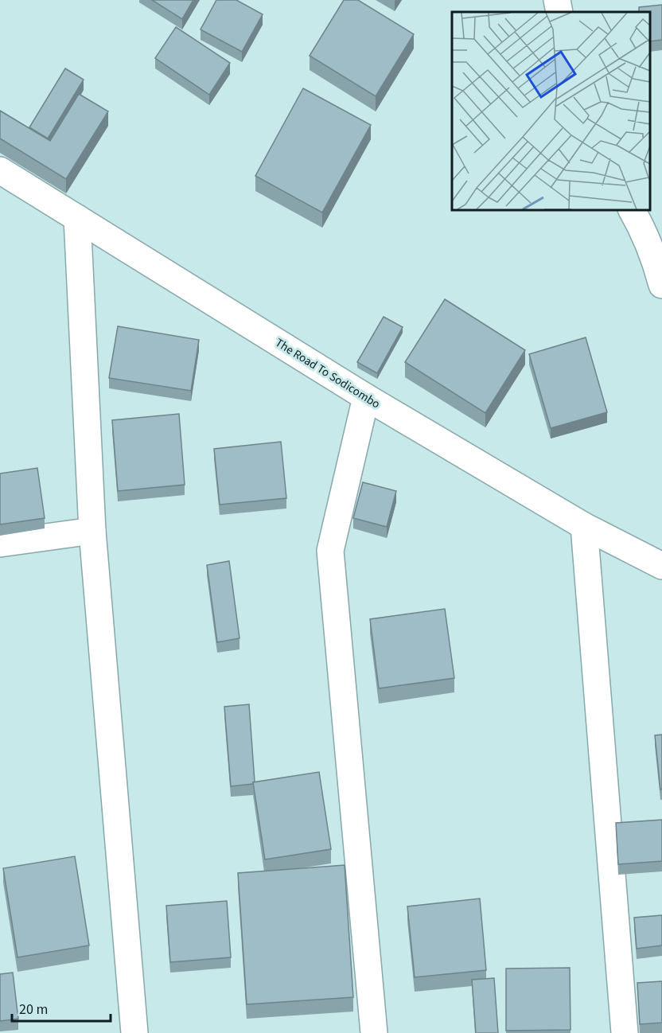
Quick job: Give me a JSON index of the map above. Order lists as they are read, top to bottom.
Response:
{
  "streets": {
    "street": ["The Road To Sodicombo"]
  },
  "scale_bar": "20 m"
}
